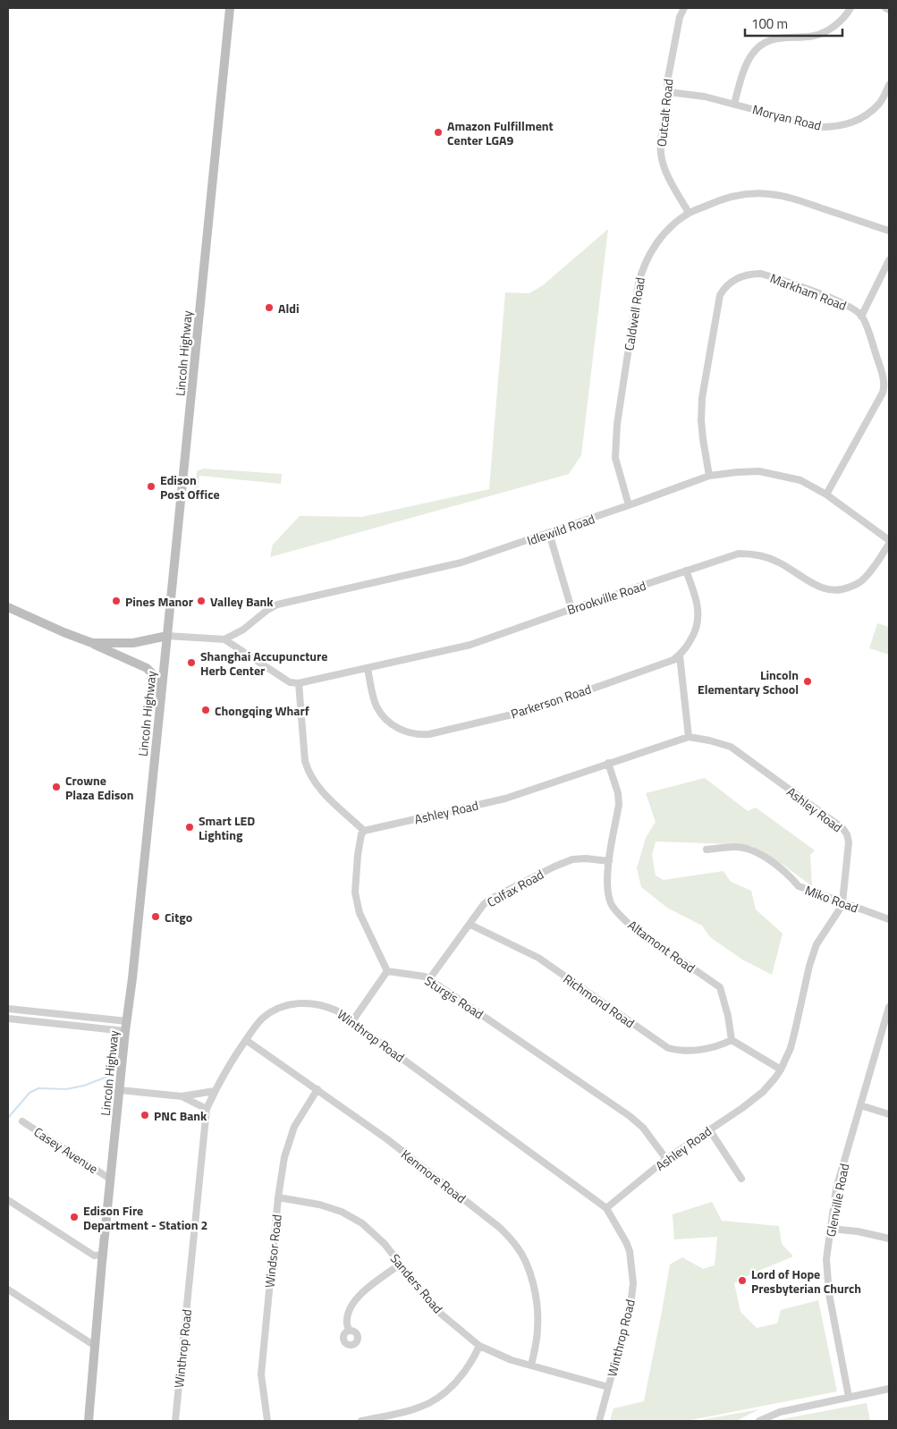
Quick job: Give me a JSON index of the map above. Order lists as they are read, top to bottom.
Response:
{
  "streets": {
    "main road": ["Lincoln Highway"],
    "street": [
      "Outcalt Road",
      "Moryan Road",
      "Markham Road",
      "Caldwell Road",
      "Idlewild Road",
      "Brookville Road",
      "Parkerson Road",
      "Ashley Road",
      "Colfax Road",
      "Miko Road",
      "Altamont Road",
      "Sturgis Road",
      "Richmond Road",
      "Winthrop Road",
      "Casey Avenue",
      "Kenmore Road",
      "Glenville Road",
      "Windsor Road",
      "Sanders Road"
    ]
  },
  "crossings": [
    ["Outcalt Road", "Moryan Road"],
    ["Outcalt Road", "Caldwell Road"],
    ["Markham Road", "Idlewild Road"],
    ["Caldwell Road", "Idlewild Road"],
    ["Lincoln Highway", "Casey Avenue"],
    ["Brookville Road", "Parkerson Road"],
    ["Ashley Road", "Miko Road"],
    ["Ashley Road", "Altamont Road"],
    ["Ashley Road", "Sturgis Road"],
    ["Ashley Road", "Winthrop Road"],
    ["Colfax Road", "Altamont Road"],
    ["Colfax Road", "Sturgis Road"],
    ["Colfax Road", "Richmond Road"],
    ["Altamont Road", "Richmond Road"],
    ["Winthrop Road", "Kenmore Road"],
    ["Winthrop Road", "Sanders Road"],
    ["Kenmore Road", "Windsor Road"],
    ["Kenmore Road", "Sanders Road"],
    ["Windsor Road", "Sanders Road"]
  ],
  "places": [
    "Amazon Fulfillment Center LGA9",
    "Aldi",
    "Edison Post Office",
    "Pines Manor",
    "Valley Bank",
    "Shanghai Accupuncture Herb Center",
    "Lincoln Elementary School",
    "Chongqing Wharf",
    "Crowne Plaza Edison",
    "Smart LED Lighting",
    "Citgo",
    "PNC Bank",
    "Edison Fire Department - Station 2",
    "Lord of Hope Presbyterian Church"
  ],
  "scale_bar": "100 m"
}
